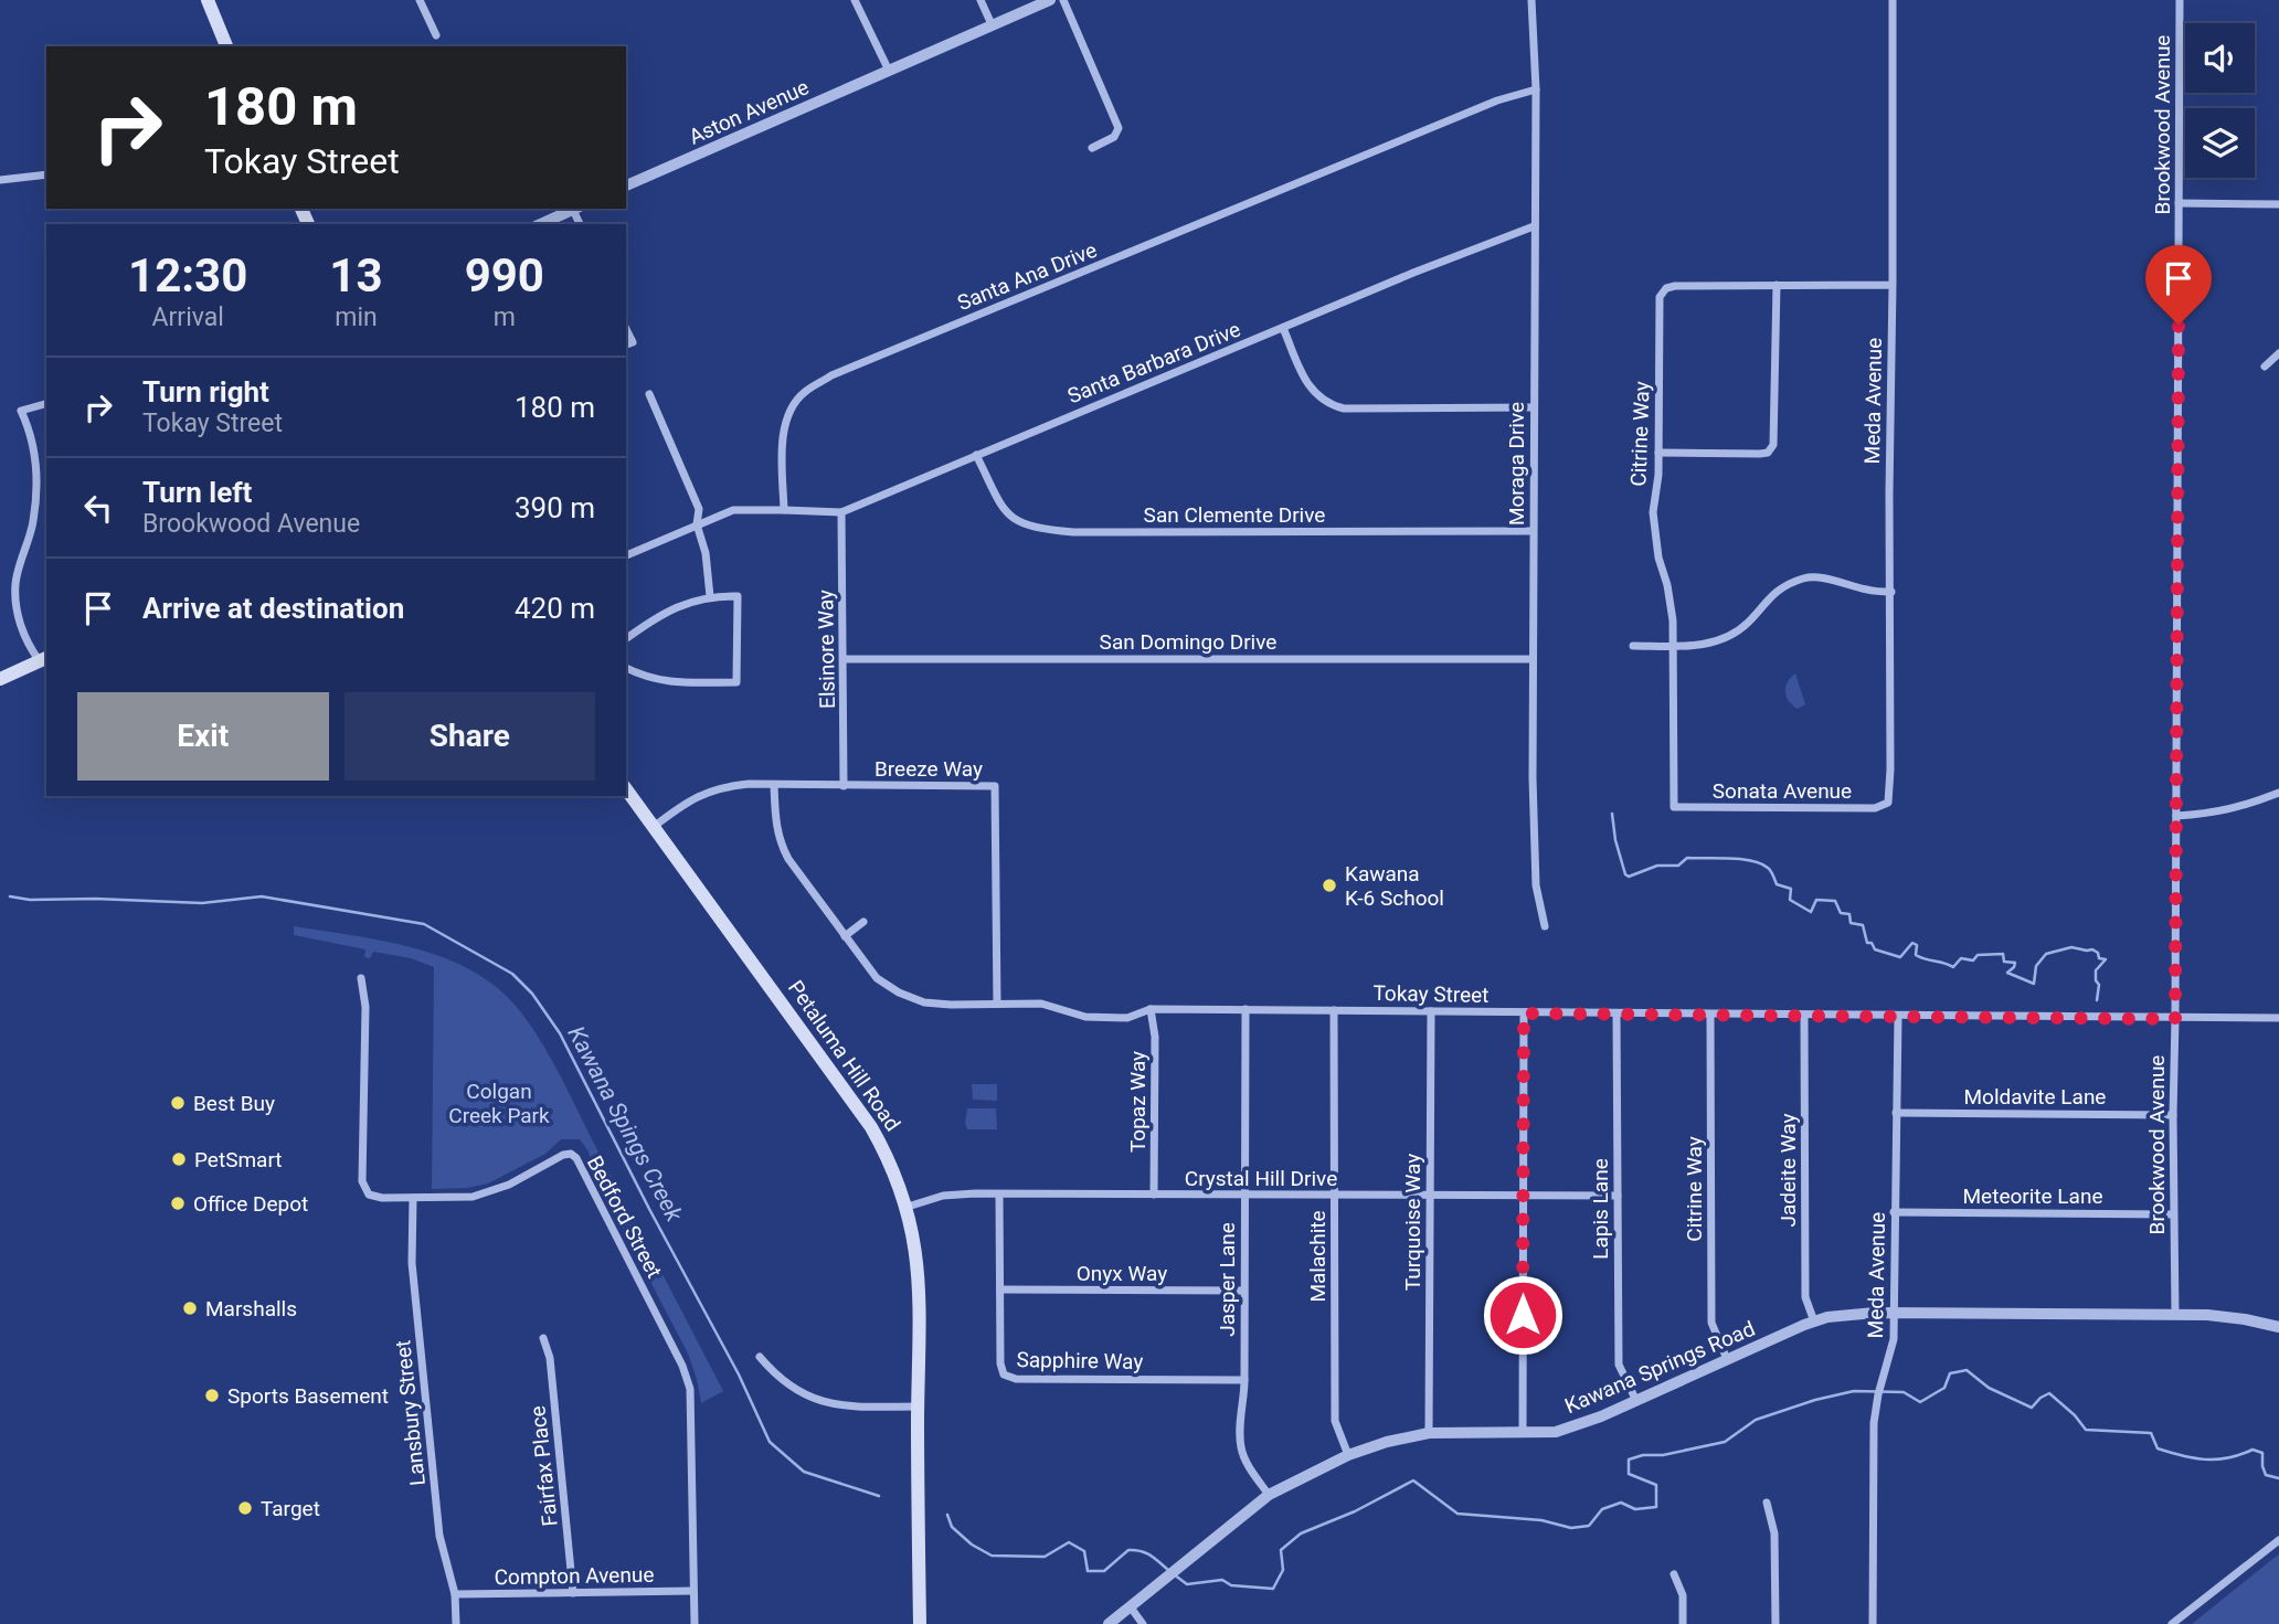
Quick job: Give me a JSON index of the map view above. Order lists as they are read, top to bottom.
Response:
{
  "streets": {
    "main road": ["Petaluma Hill Road"],
    "street": [
      "Aston Avenue",
      "Brookwood Avenue",
      "Santa Ana Drive",
      "Santa Barbara Drive",
      "Meda Avenue",
      "Citrine Way",
      "Moraga Drive",
      "San Clemente Drive",
      "San Domingo Drive",
      "Elsinore Way",
      "Breeze Way",
      "Sonata Avenue",
      "Tokay Street",
      "Moldavite Lane",
      "Topaz Way",
      "Jadeite Way",
      "Crystal Hill Drive",
      "Meteorite Lane",
      "Lapis Lane",
      "Bedford Street",
      "Turquoise Way",
      "Malachite",
      "Onyx Way",
      "Jasper Lane",
      "Sapphire Way",
      "Kawana Springs Road",
      "Lansbury Street",
      "Fairfax Place",
      "Compton Avenue"
    ]
  },
  "crossings": [
    ["Brookwood Avenue", "Tokay Street"],
    ["Brookwood Avenue", "Moldavite Lane"],
    ["Brookwood Avenue", "Meteorite Lane"],
    ["Brookwood Avenue", "Kawana Springs Road"],
    ["Santa Ana Drive", "Santa Barbara Drive"],
    ["Santa Ana Drive", "Moraga Drive"],
    ["Santa Barbara Drive", "Moraga Drive"],
    ["Santa Barbara Drive", "San Clemente Drive"],
    ["Santa Barbara Drive", "Elsinore Way"],
    ["Meda Avenue", "Citrine Way"],
    ["Meda Avenue", "Sonata Avenue"],
    ["Meda Avenue", "Tokay Street"],
    ["Meda Avenue", "Moldavite Lane"],
    ["Meda Avenue", "Meteorite Lane"],
    ["Meda Avenue", "Kawana Springs Road"],
    ["Citrine Way", "Sonata Avenue"],
    ["Citrine Way", "Tokay Street"],
    ["Citrine Way", "Kawana Springs Road"],
    ["Moraga Drive", "San Clemente Drive"],
    ["Moraga Drive", "San Domingo Drive"],
    ["San Domingo Drive", "Elsinore Way"],
    ["Elsinore Way", "Breeze Way"],
    ["Breeze Way", "Tokay Street"],
    ["Breeze Way", "Petaluma Hill Road"],
    ["Tokay Street", "Topaz Way"],
    ["Tokay Street", "Jadeite Way"],
    ["Tokay Street", "Lapis Lane"],
    ["Tokay Street", "Turquoise Way"],
    ["Tokay Street", "Malachite"],
    ["Tokay Street", "Jasper Lane"],
    ["Petaluma Hill Road", "Crystal Hill Drive"],
    ["Topaz Way", "Crystal Hill Drive"],
    ["Jadeite Way", "Kawana Springs Road"],
    ["Crystal Hill Drive", "Lapis Lane"],
    ["Crystal Hill Drive", "Turquoise Way"],
    ["Crystal Hill Drive", "Malachite"],
    ["Crystal Hill Drive", "Jasper Lane"],
    ["Crystal Hill Drive", "Sapphire Way"],
    ["Lapis Lane", "Kawana Springs Road"],
    ["Bedford Street", "Lansbury Street"],
    ["Bedford Street", "Compton Avenue"],
    ["Turquoise Way", "Kawana Springs Road"],
    ["Malachite", "Kawana Springs Road"],
    ["Onyx Way", "Jasper Lane"],
    ["Onyx Way", "Sapphire Way"],
    ["Jasper Lane", "Sapphire Way"],
    ["Jasper Lane", "Kawana Springs Road"],
    ["Lansbury Street", "Compton Avenue"],
    ["Fairfax Place", "Compton Avenue"]
  ],
  "water": ["Kawana Spings Creek"],
  "parks": ["Colgan Creek Park"],
  "places": [
    "Kawana K-6 School",
    "Best Buy",
    "PetSmart",
    "Office Depot",
    "Marshalls",
    "Sports Basement",
    "Target"
  ],
  "page": {
    "turn": ["180 m", "Tokay Street"],
    "eta": [
      "12:30",
      "Arrival",
      "13",
      "min",
      "990",
      "m"
    ],
    "list": [
      {
        "name": "Turn right",
        "note": "Tokay Street",
        "value": "180 m"
      },
      {
        "name": "Turn left",
        "note": "Brookwood Avenue",
        "value": "390 m"
      },
      {
        "name": "Arrive at destination",
        "value": "420 m"
      }
    ],
    "buttons": ["Exit", "Share"]
  }
}
